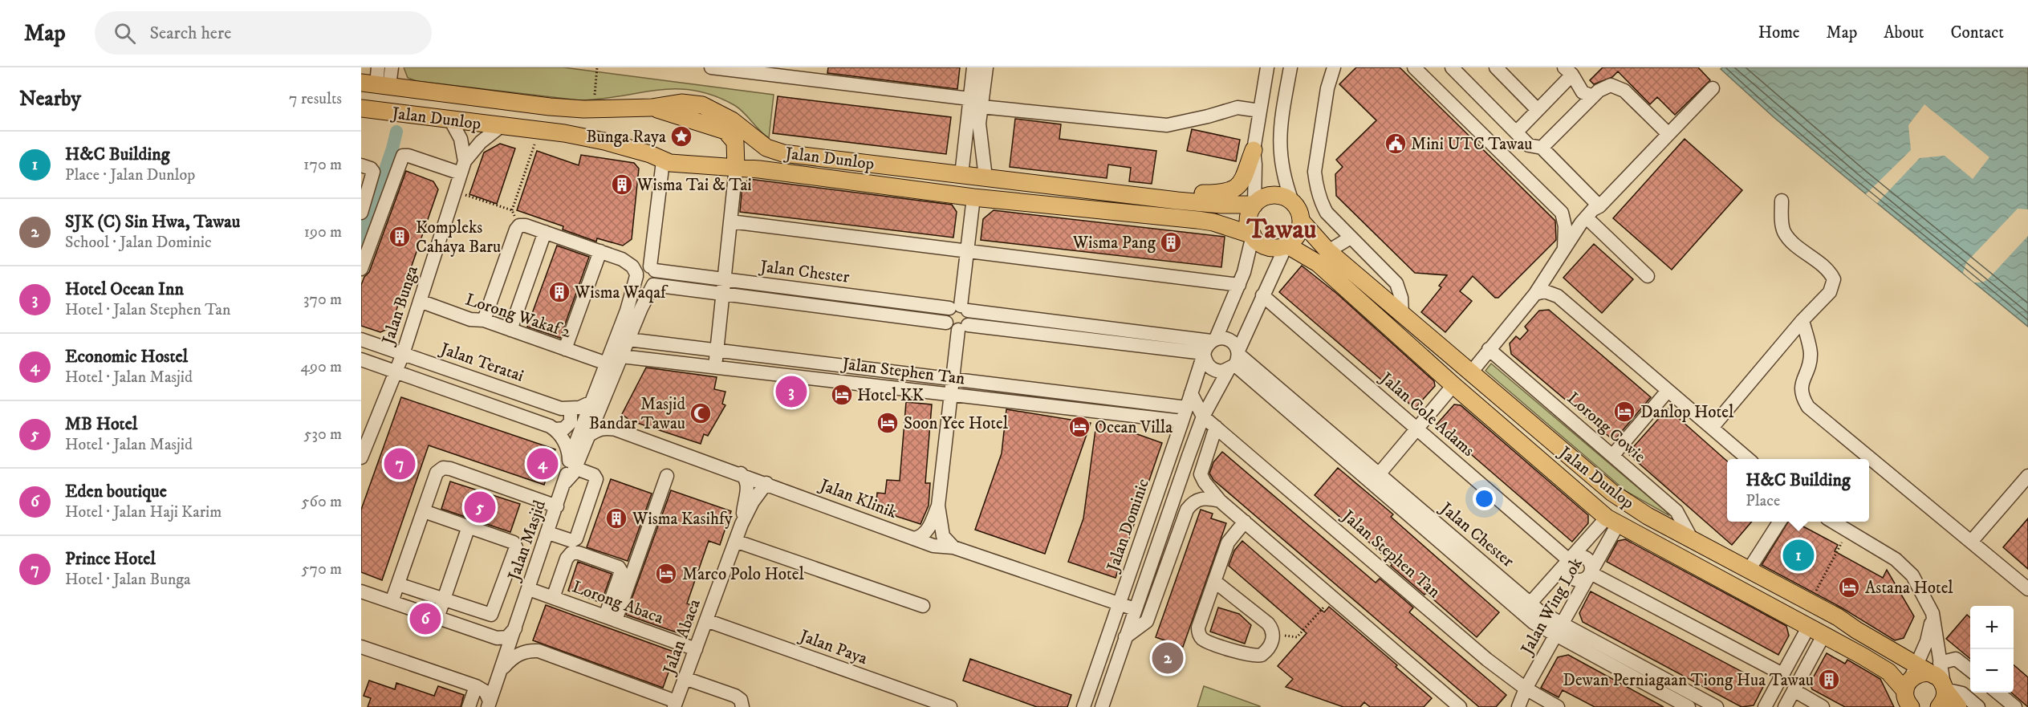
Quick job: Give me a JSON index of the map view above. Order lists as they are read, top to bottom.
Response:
{
  "streets": {
    "main road": ["Jalan Dunlop"],
    "street": [
      "Jalan Chester",
      "Jalan Bunga",
      "Lorong Wakaf 2",
      "Jalan Teratai",
      "Jalan Stephen Tan",
      "Jalan Cole Adams",
      "Lorong Cowie",
      "Jalan Klinik",
      "Jalan Dominic",
      "Jalan Masjid",
      "Lorong Abaca",
      "Jalan Wing Lok",
      "Jalan Abaca",
      "Jalan Paya"
    ]
  },
  "crossings": [
    ["Jalan Dunlop", "Jalan Bunga"],
    ["Jalan Dunlop", "Lorong Cowie"],
    ["Jalan Dunlop", "Jalan Dominic"],
    ["Jalan Dunlop", "Jalan Wing Lok"],
    ["Jalan Chester", "Jalan Dominic"],
    ["Jalan Chester", "Jalan Masjid"],
    ["Jalan Chester", "Jalan Wing Lok"],
    ["Jalan Bunga", "Lorong Wakaf 2"],
    ["Jalan Bunga", "Jalan Teratai"],
    ["Lorong Wakaf 2", "Jalan Masjid"],
    ["Jalan Stephen Tan", "Jalan Dominic"],
    ["Jalan Stephen Tan", "Jalan Wing Lok"],
    ["Jalan Cole Adams", "Jalan Dominic"],
    ["Jalan Cole Adams", "Jalan Wing Lok"],
    ["Jalan Klinik", "Jalan Dominic"],
    ["Jalan Masjid", "Lorong Abaca"],
    ["Lorong Abaca", "Jalan Abaca"],
    ["Jalan Abaca", "Jalan Paya"]
  ],
  "districts": ["Tawau"],
  "places": {
    "place": ["Bunga Raya"],
    "public building": ["Mini UTC Tawau"],
    "building": [
      "Wisma Tai & Tai",
      "Kompleks Cahaya Baru",
      "Wisma Pang",
      "Wisma Waqaf",
      "Wisma Kasihfy",
      "Dewan Perniagaan Tiong Hua Tawau"
    ],
    "hotel": [
      "Hotel KK",
      "Danlop Hotel",
      "Soon Yee Hotel",
      "Ocean Villa",
      "Marco Polo Hotel",
      "Astana Hotel"
    ],
    "mosque": ["Masjid Bandar Tawau"]
  },
  "page": {
    "header": "Map",
    "search": "Search here",
    "nav": [
      "Home",
      "Map",
      "About",
      "Contact"
    ],
    "heading": ["Nearby", "7 results"],
    "list": [
      {
        "mark": "1",
        "name": "H&C Building",
        "note": "Place · Jalan Dunlop",
        "value": "170 m"
      },
      {
        "mark": "2",
        "name": "SJK (C) Sin Hwa, Tawau",
        "note": "School · Jalan Dominic",
        "value": "190 m"
      },
      {
        "mark": "3",
        "name": "Hotel Ocean Inn",
        "note": "Hotel · Jalan Stephen Tan",
        "value": "370 m"
      },
      {
        "mark": "4",
        "name": "Economic Hostel",
        "note": "Hotel · Jalan Masjid",
        "value": "490 m"
      },
      {
        "mark": "5",
        "name": "MB Hotel",
        "note": "Hotel · Jalan Masjid",
        "value": "530 m"
      },
      {
        "mark": "6",
        "name": "Eden boutique",
        "note": "Hotel · Jalan Haji Karim",
        "value": "560 m"
      },
      {
        "mark": "7",
        "name": "Prince Hotel",
        "note": "Hotel · Jalan Bunga",
        "value": "570 m"
      }
    ],
    "pins": [
      "3",
      "4",
      "7",
      "5",
      "1",
      "6",
      "2"
    ],
    "popup": ["H&C Building", "Place"],
    "map_buttons": ["+", "−"]
  }
}
